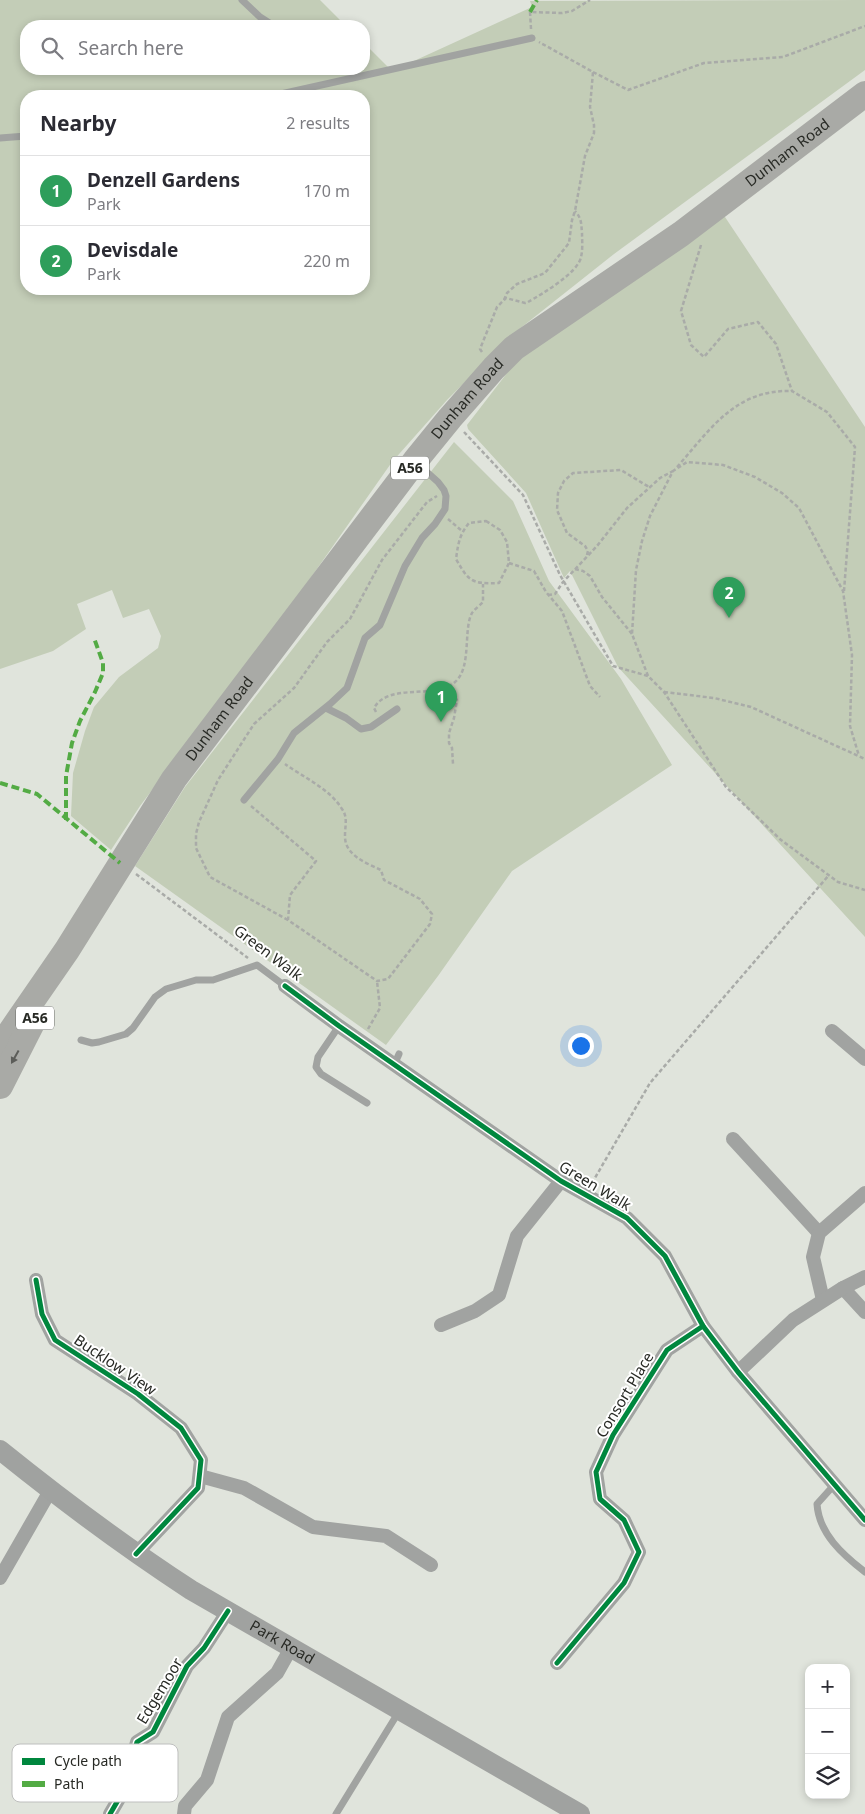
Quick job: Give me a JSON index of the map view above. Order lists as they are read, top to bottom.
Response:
{
  "streets": {
    "highway": ["Dunham Road", "A56"],
    "main road": ["Park Road"],
    "street": [
      "Green Walk",
      "Bucklow View",
      "Consort Place",
      "Edgemoor"
    ]
  },
  "crossings": [
    ["Dunham Road", "Green Walk"],
    ["Green Walk", "Consort Place"],
    ["Park Road", "Edgemoor"]
  ],
  "legend": ["Cycle path", "Path"],
  "page": {
    "search": "Search here",
    "heading": ["Nearby", "2 results"],
    "list": [
      {
        "mark": "1",
        "name": "Denzell Gardens",
        "note": "Park",
        "value": "170 m"
      },
      {
        "mark": "2",
        "name": "Devisdale",
        "note": "Park",
        "value": "220 m"
      }
    ],
    "pins": ["2", "1"],
    "map_buttons": ["+", "−"]
  }
}
